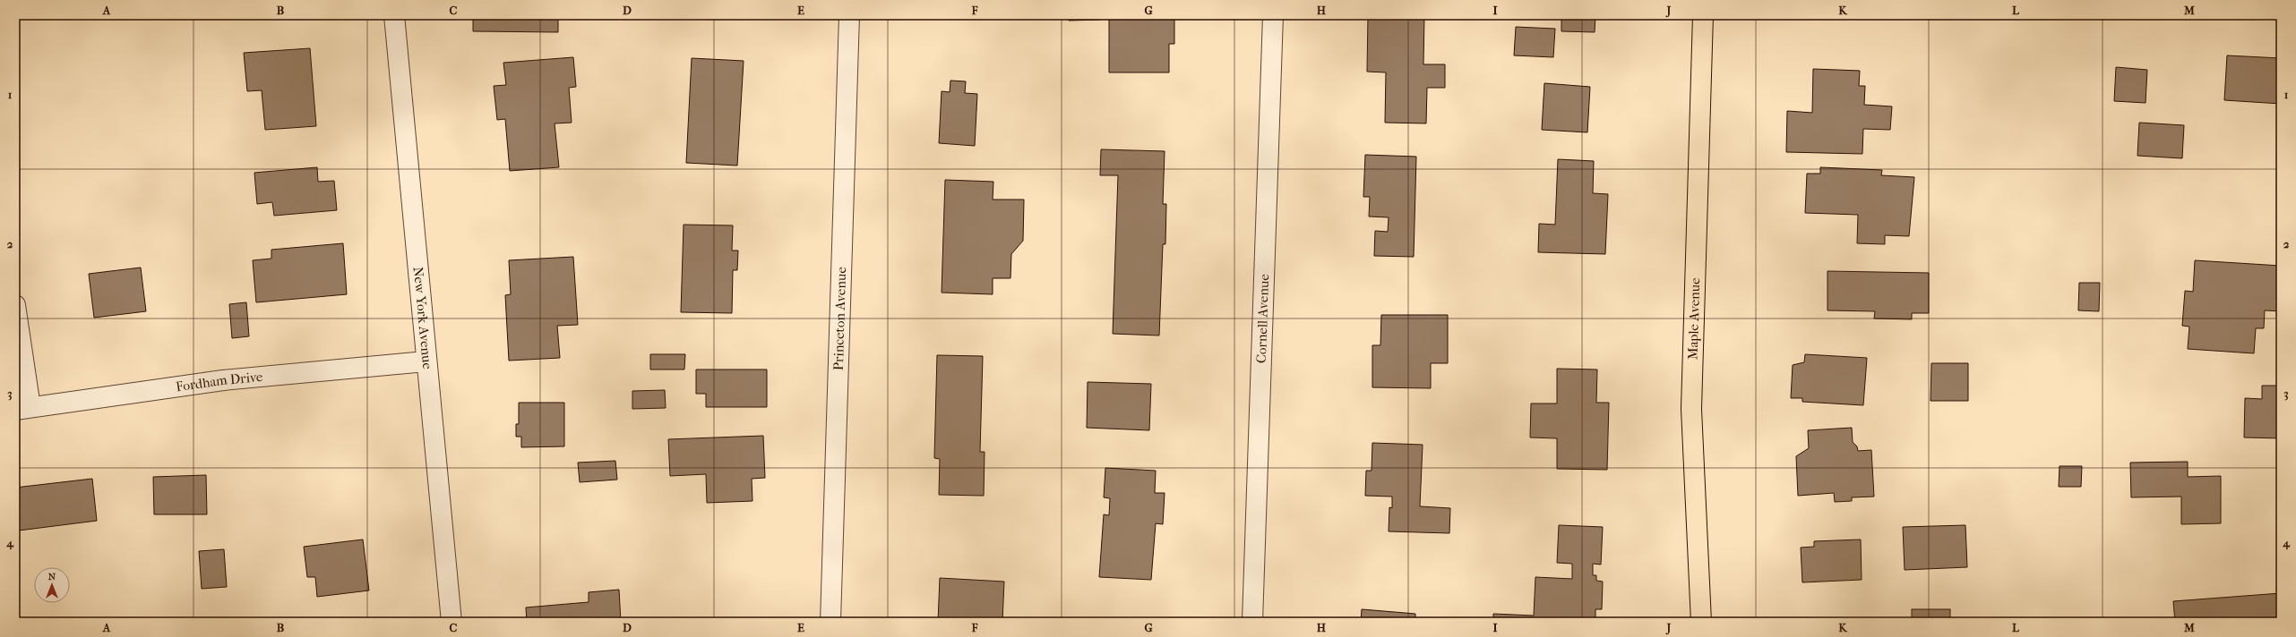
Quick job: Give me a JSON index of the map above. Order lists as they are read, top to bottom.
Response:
{
  "streets": {
    "main road": ["Maple Avenue"],
    "street": [
      "New York Avenue",
      "Princeton Avenue",
      "Cornell Avenue",
      "Fordham Drive"
    ]
  },
  "crossings": [
    ["New York Avenue", "Fordham Drive"]
  ],
  "north": "top",
  "grid": {
    "columns": [
      "A",
      "B",
      "C",
      "D",
      "E",
      "F",
      "G",
      "H",
      "I",
      "J",
      "K",
      "L",
      "M"
    ],
    "rows": [
      "1",
      "2",
      "3",
      "4"
    ]
  }
}
